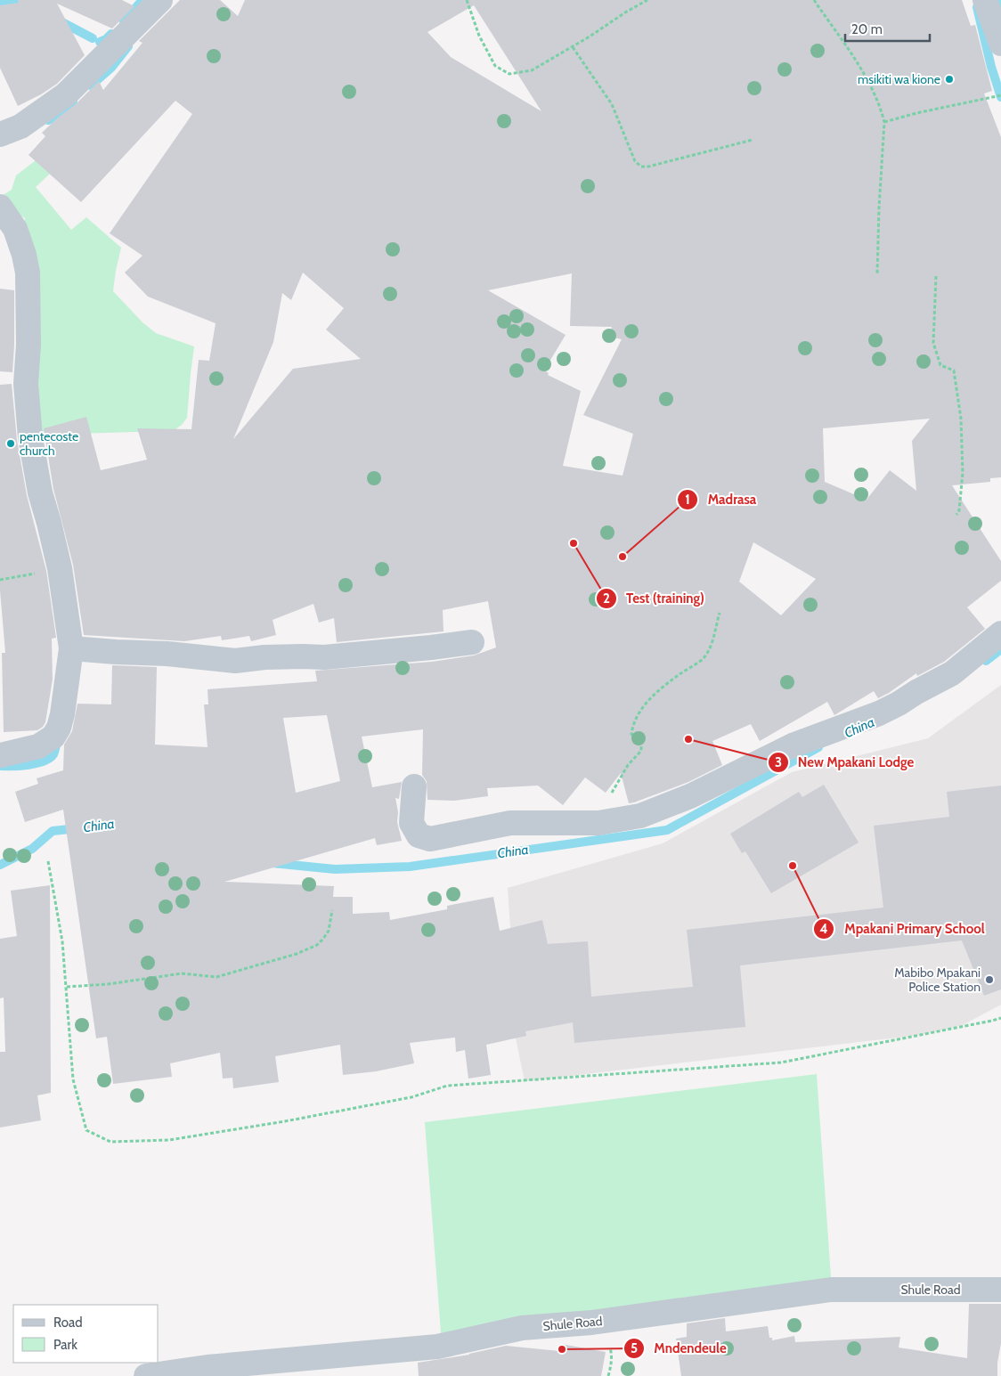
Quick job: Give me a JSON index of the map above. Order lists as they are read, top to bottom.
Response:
{
  "streets": {
    "street": ["Shule Road"]
  },
  "water": ["China"],
  "places": [
    "msikiti wa kione",
    "pentecoste church",
    "Test (training)",
    "Madrasa",
    "New Mpakani Lodge",
    "Mpakani Primary School",
    "Mabibo Mpakani Police Station",
    "Mndendeule"
  ],
  "legend": ["Road", "Park"],
  "scale_bar": "20 m"
}
